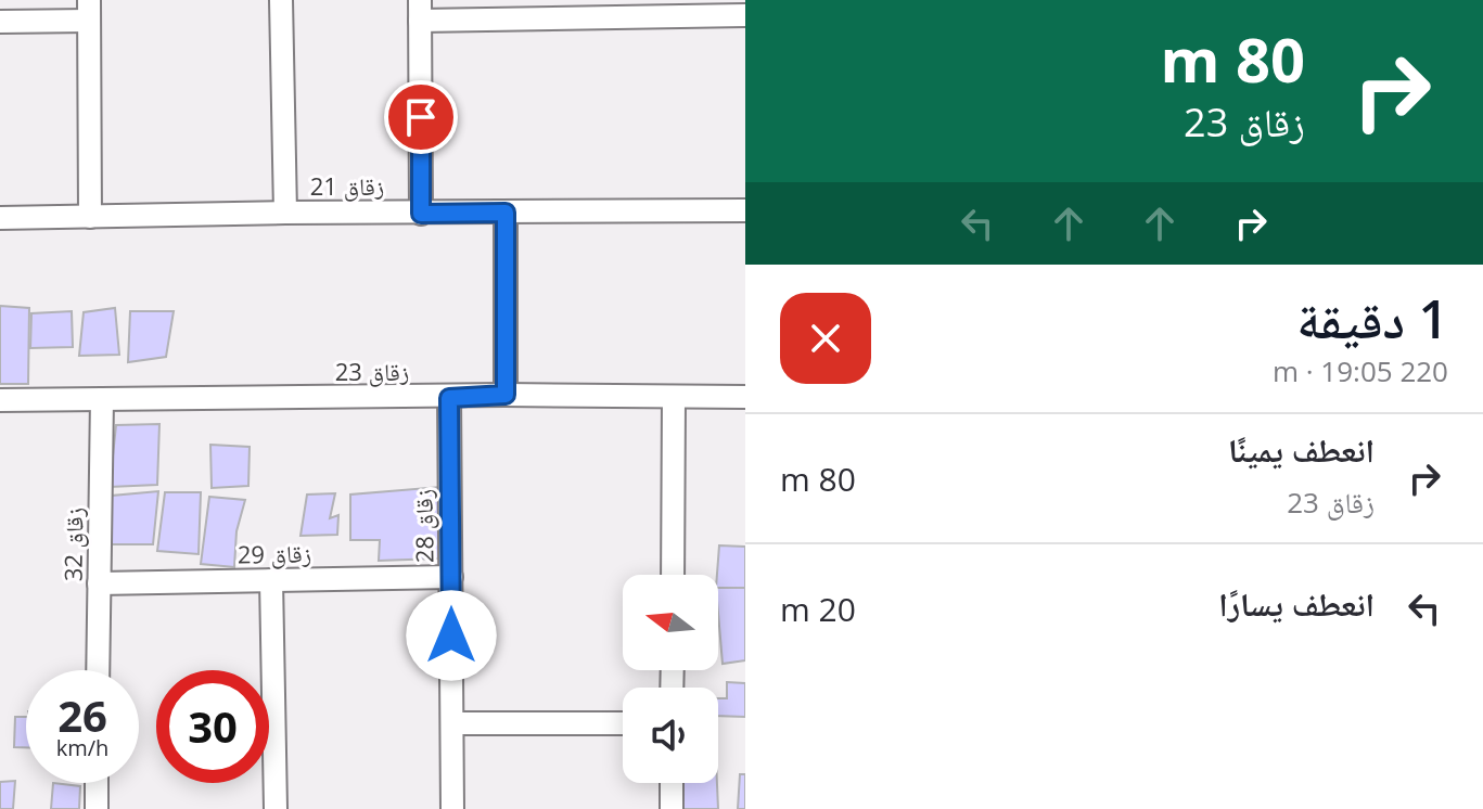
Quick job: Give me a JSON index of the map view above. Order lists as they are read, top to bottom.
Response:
{
  "streets": {
    "street": [
      "زقاق 21",
      "زقاق 23",
      "زقاق 28",
      "زقاق 32",
      "زقاق 29"
    ]
  },
  "crossings": [
    ["زقاق 23", "زقاق 28"],
    ["زقاق 23", "زقاق 32"],
    ["زقاق 28", "زقاق 29"],
    ["زقاق 32", "زقاق 29"]
  ],
  "north": "left",
  "page": {
    "turn": ["80 m", "زقاق 23"],
    "heading": ["1 دقيقة", "220 m · 19:05"],
    "list": [
      {
        "name": "انعطف يمينًا",
        "note": "زقاق 23",
        "value": "80 m"
      },
      {
        "name": "انعطف يسارًا",
        "value": "20 m"
      }
    ],
    "speed": "26 km/h",
    "limit": "30"
  }
}
